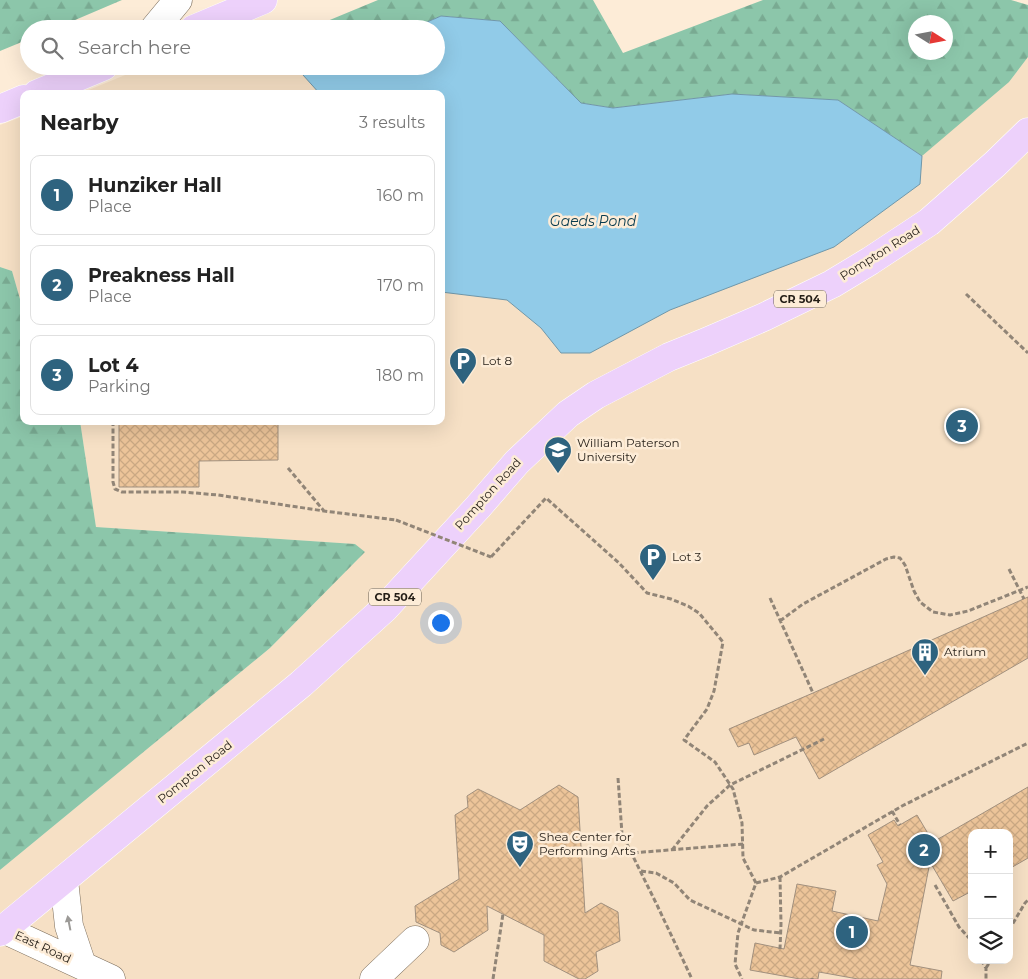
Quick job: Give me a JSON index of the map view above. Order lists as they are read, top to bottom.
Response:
{
  "streets": {
    "main road": ["Pompton Road", "CR 504"],
    "street": ["East Road"]
  },
  "crossings": [
    ["Pompton Road", "East Road"]
  ],
  "one_way": ["East Road"],
  "water": ["Gaeds Pond"],
  "places": {
    "parking": ["Lot 8", "Lot 3"],
    "school or university": ["William Paterson University"],
    "building": ["Atrium"],
    "theatre": ["Shea Center for Performing Arts"]
  },
  "north": "right",
  "page": {
    "search": "Search here",
    "heading": ["Nearby", "3 results"],
    "list": [
      {
        "mark": "1",
        "name": "Hunziker Hall",
        "note": "Place",
        "value": "160 m"
      },
      {
        "mark": "2",
        "name": "Preakness Hall",
        "note": "Place",
        "value": "170 m"
      },
      {
        "mark": "3",
        "name": "Lot 4",
        "note": "Parking",
        "value": "180 m"
      }
    ],
    "pins": ["3", "2", "1"],
    "map_buttons": ["+", "−"]
  }
}
